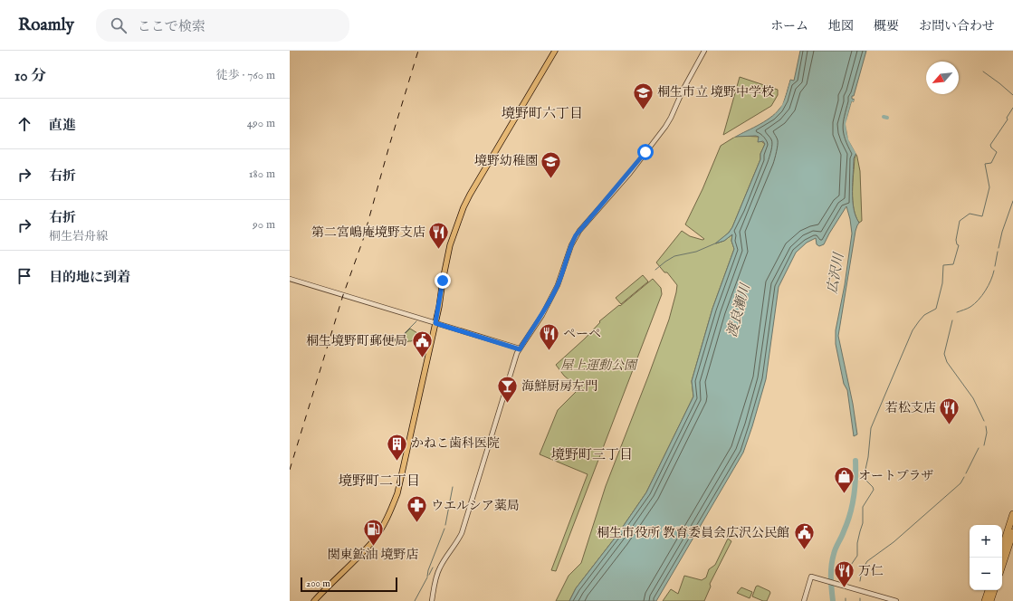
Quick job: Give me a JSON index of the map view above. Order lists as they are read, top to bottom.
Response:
{
  "districts": ["境野町六丁目", "境野町三丁目", "境野町二丁目"],
  "water": ["広沢川", "渡良瀬川"],
  "parks": ["屋上運動公園"],
  "places": {
    "school or university": ["桐生市立 境野中学校", "境野幼稚園"],
    "restaurant": [
      "第二宮嶋庵境野支店",
      "ペーペ",
      "若松支店",
      "万仁"
    ],
    "public building": ["桐生境野町郵便局", "桐生市役所 教育委員会広沢公民館"],
    "bar": ["海鮮厨房左門"],
    "building": ["かねこ歯科医院"],
    "shop": ["オートプラザ"],
    "pharmacy": ["ウエルシア薬局"],
    "fuel station": ["関東鉱油 境野店"]
  },
  "scale_bar": "200 m",
  "north": "bottom left",
  "page": {
    "header": "Roamly",
    "search": "ここで検索",
    "nav": [
      "ホーム",
      "地図",
      "概要",
      "お問い合わせ"
    ],
    "heading": ["10 分", "徒歩 · 760 m"],
    "list": [
      ["直進", "490 m"],
      ["右折", "180 m"],
      ["右折", "桐生岩舟線", "90 m"],
      "目的地に到着"
    ],
    "map_buttons": ["+", "−"],
    "scale": "200 m"
  }
}
